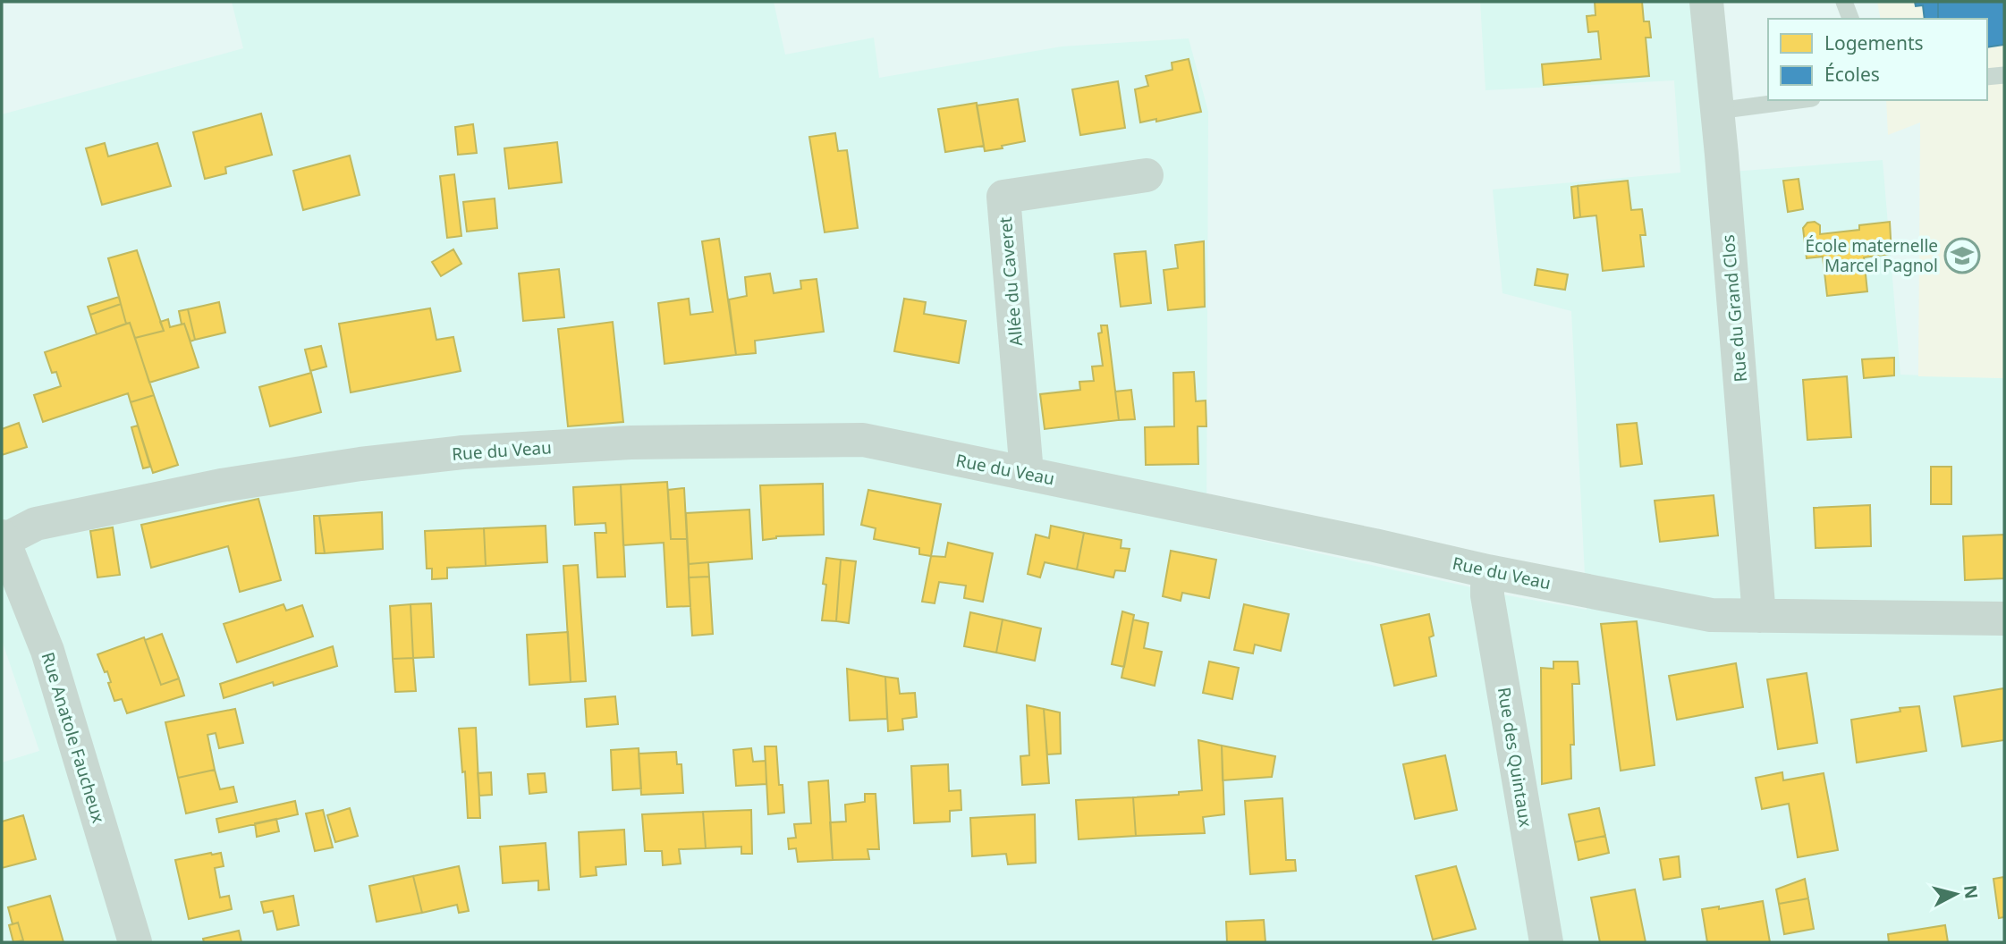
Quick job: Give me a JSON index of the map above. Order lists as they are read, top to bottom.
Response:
{
  "streets": {
    "street": [
      "Allée du Caveret",
      "Rue du Grand Clos",
      "Rue du Veau",
      "Rue Anatole Faucheux",
      "Rue des Quintaux"
    ]
  },
  "crossings": [
    ["Allée du Caveret", "Rue du Veau"],
    ["Rue du Grand Clos", "Rue du Veau"],
    ["Rue du Veau", "Rue Anatole Faucheux"],
    ["Rue du Veau", "Rue des Quintaux"]
  ],
  "places": {
    "school or university": ["École maternelle Marcel Pagnol"]
  },
  "legend": ["Logements", "Écoles"],
  "north": "right"
}
